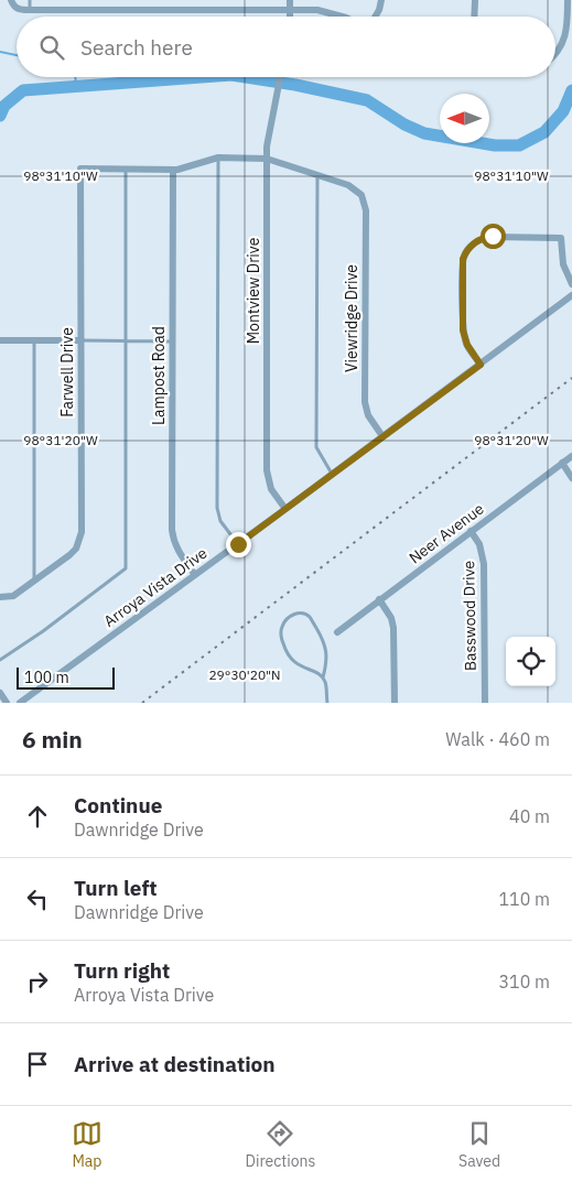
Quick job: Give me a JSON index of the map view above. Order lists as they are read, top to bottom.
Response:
{
  "streets": {
    "street": [
      "Montview Drive",
      "Viewridge Drive",
      "Farwell Drive",
      "Lampost Road",
      "Neer Avenue",
      "Arroya Vista Drive",
      "Basswood Drive"
    ]
  },
  "crossings": [
    ["Montview Drive", "Arroya Vista Drive"],
    ["Viewridge Drive", "Arroya Vista Drive"],
    ["Lampost Road", "Arroya Vista Drive"],
    ["Neer Avenue", "Basswood Drive"]
  ],
  "scale_bar": "100 m",
  "north": "left",
  "page": {
    "search": "Search here",
    "scale": "100 m",
    "heading": ["6 min", "Walk · 460 m"],
    "list": [
      ["Continue", "Dawnridge Drive", "40 m"],
      ["Turn left", "Dawnridge Drive", "110 m"],
      ["Turn right", "Arroya Vista Drive", "310 m"],
      "Arrive at destination"
    ],
    "nav": ["Map", "Directions", "Saved"]
  },
  "coordinates": ["98°31'10\"W", "98°31'20\"W", "29°30'20\"N"]
}
